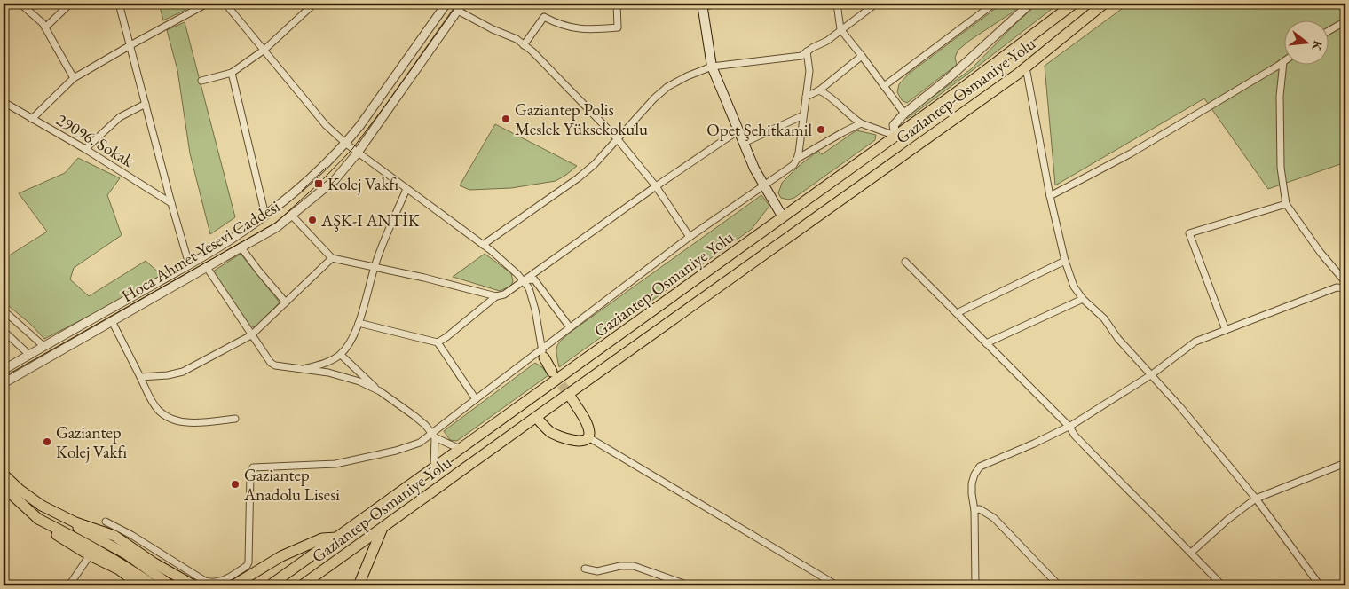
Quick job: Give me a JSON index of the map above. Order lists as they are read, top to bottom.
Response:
{
  "streets": {
    "main road": ["Gaziantep-Osmaniye Yolu"],
    "street": ["29096. Sokak", "Hoca Ahmet Yesevi Caddesi"]
  },
  "places": {
    "other": [
      "Gaziantep Polis Meslek Yüksekokulu",
      "Opet Şehitkamil",
      "AŞK-I ANTİK",
      "Gaziantep Kolej Vakfı",
      "Gaziantep Anadolu Lisesi"
    ],
    "transit": ["Kolej Vakfı"]
  },
  "north": "right"
}
